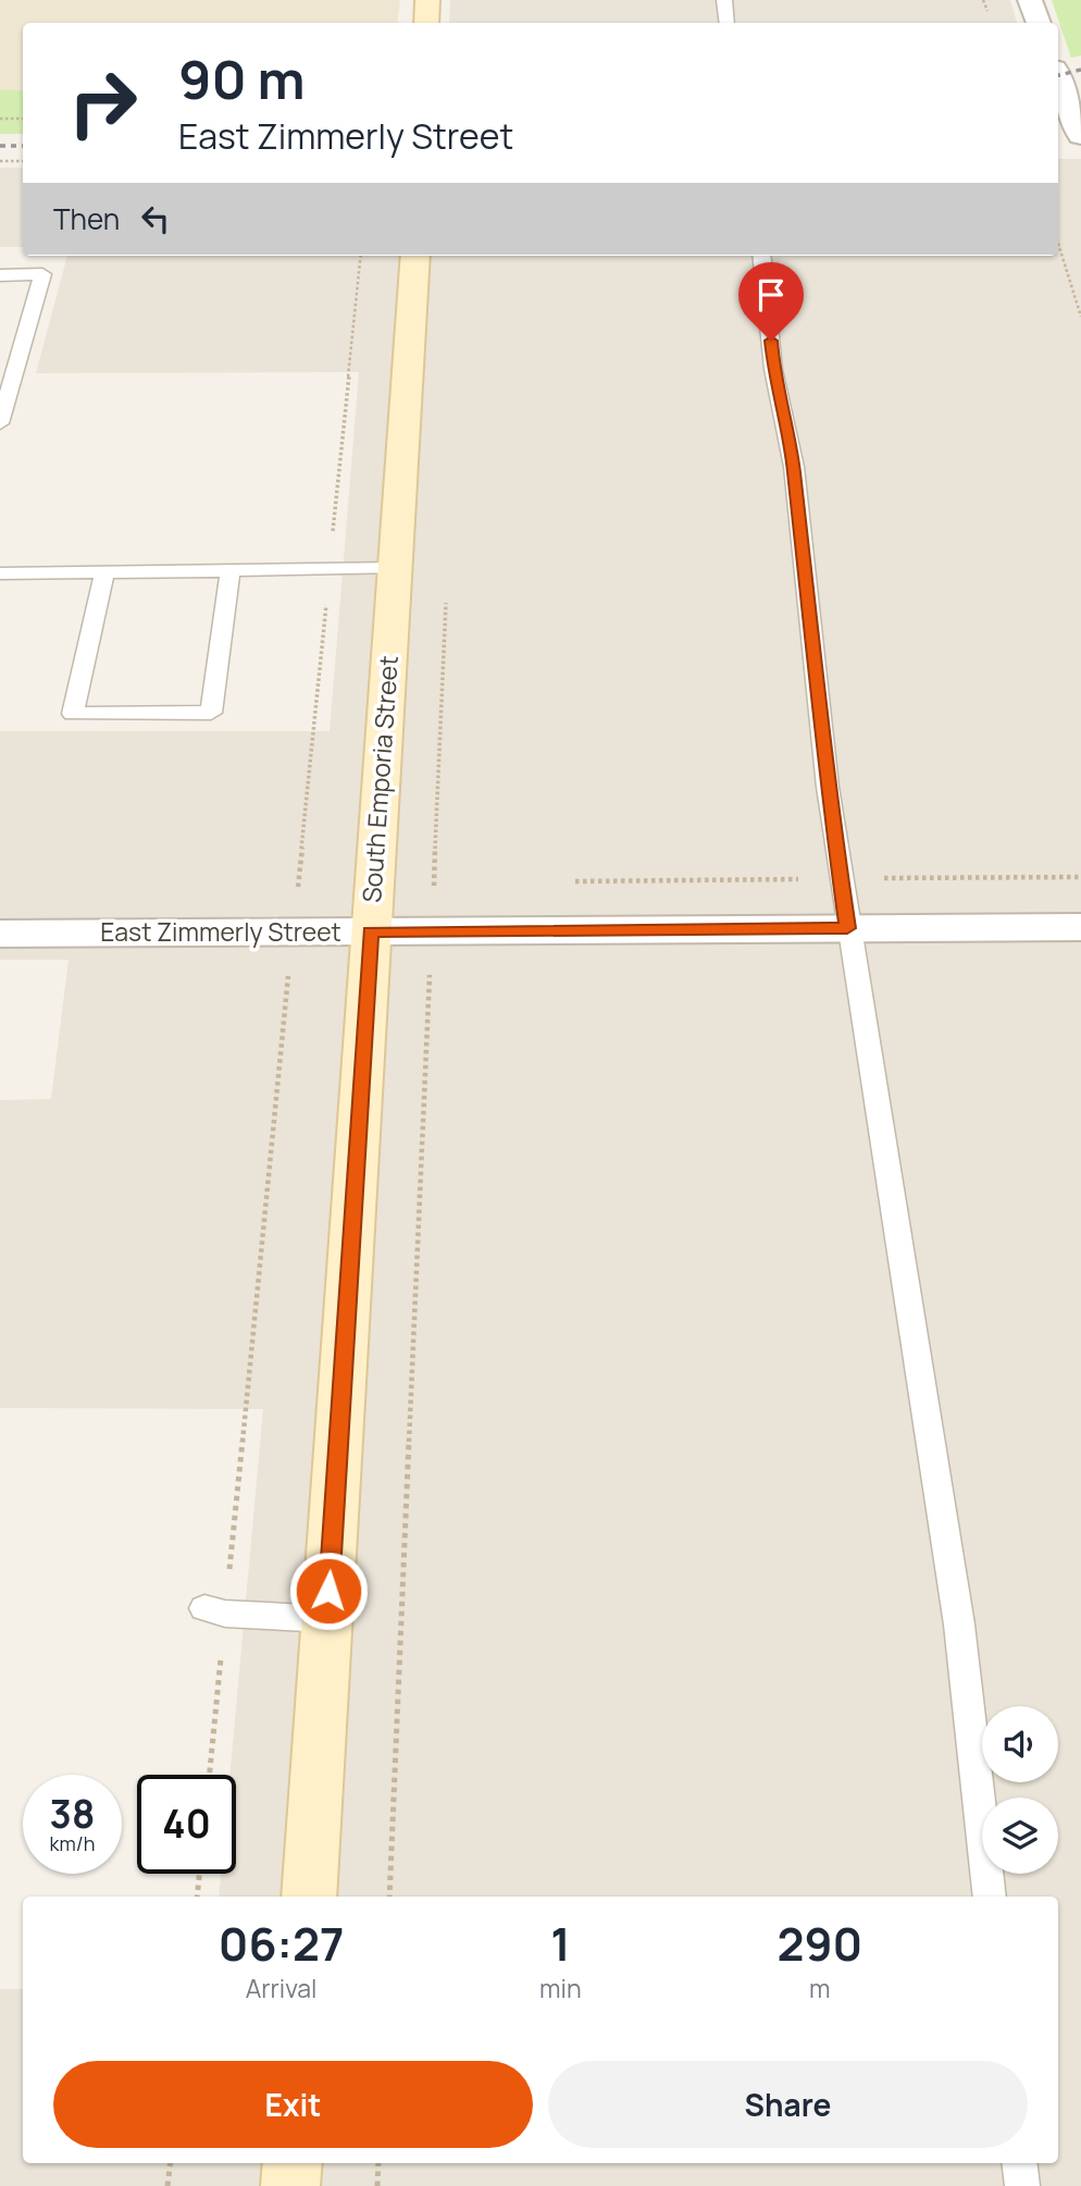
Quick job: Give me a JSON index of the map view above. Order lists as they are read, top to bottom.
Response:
{
  "streets": {
    "street": ["South Emporia Street", "East Zimmerly Street"]
  },
  "crossings": [
    ["South Emporia Street", "East Zimmerly Street"]
  ],
  "page": {
    "turn": ["90 m", "East Zimmerly Street"],
    "then": "Then",
    "speed": "38 km/h",
    "limit": "40",
    "eta": [
      "06:27",
      "Arrival",
      "1",
      "min",
      "290",
      "m"
    ],
    "buttons": ["Exit", "Share"]
  }
}
